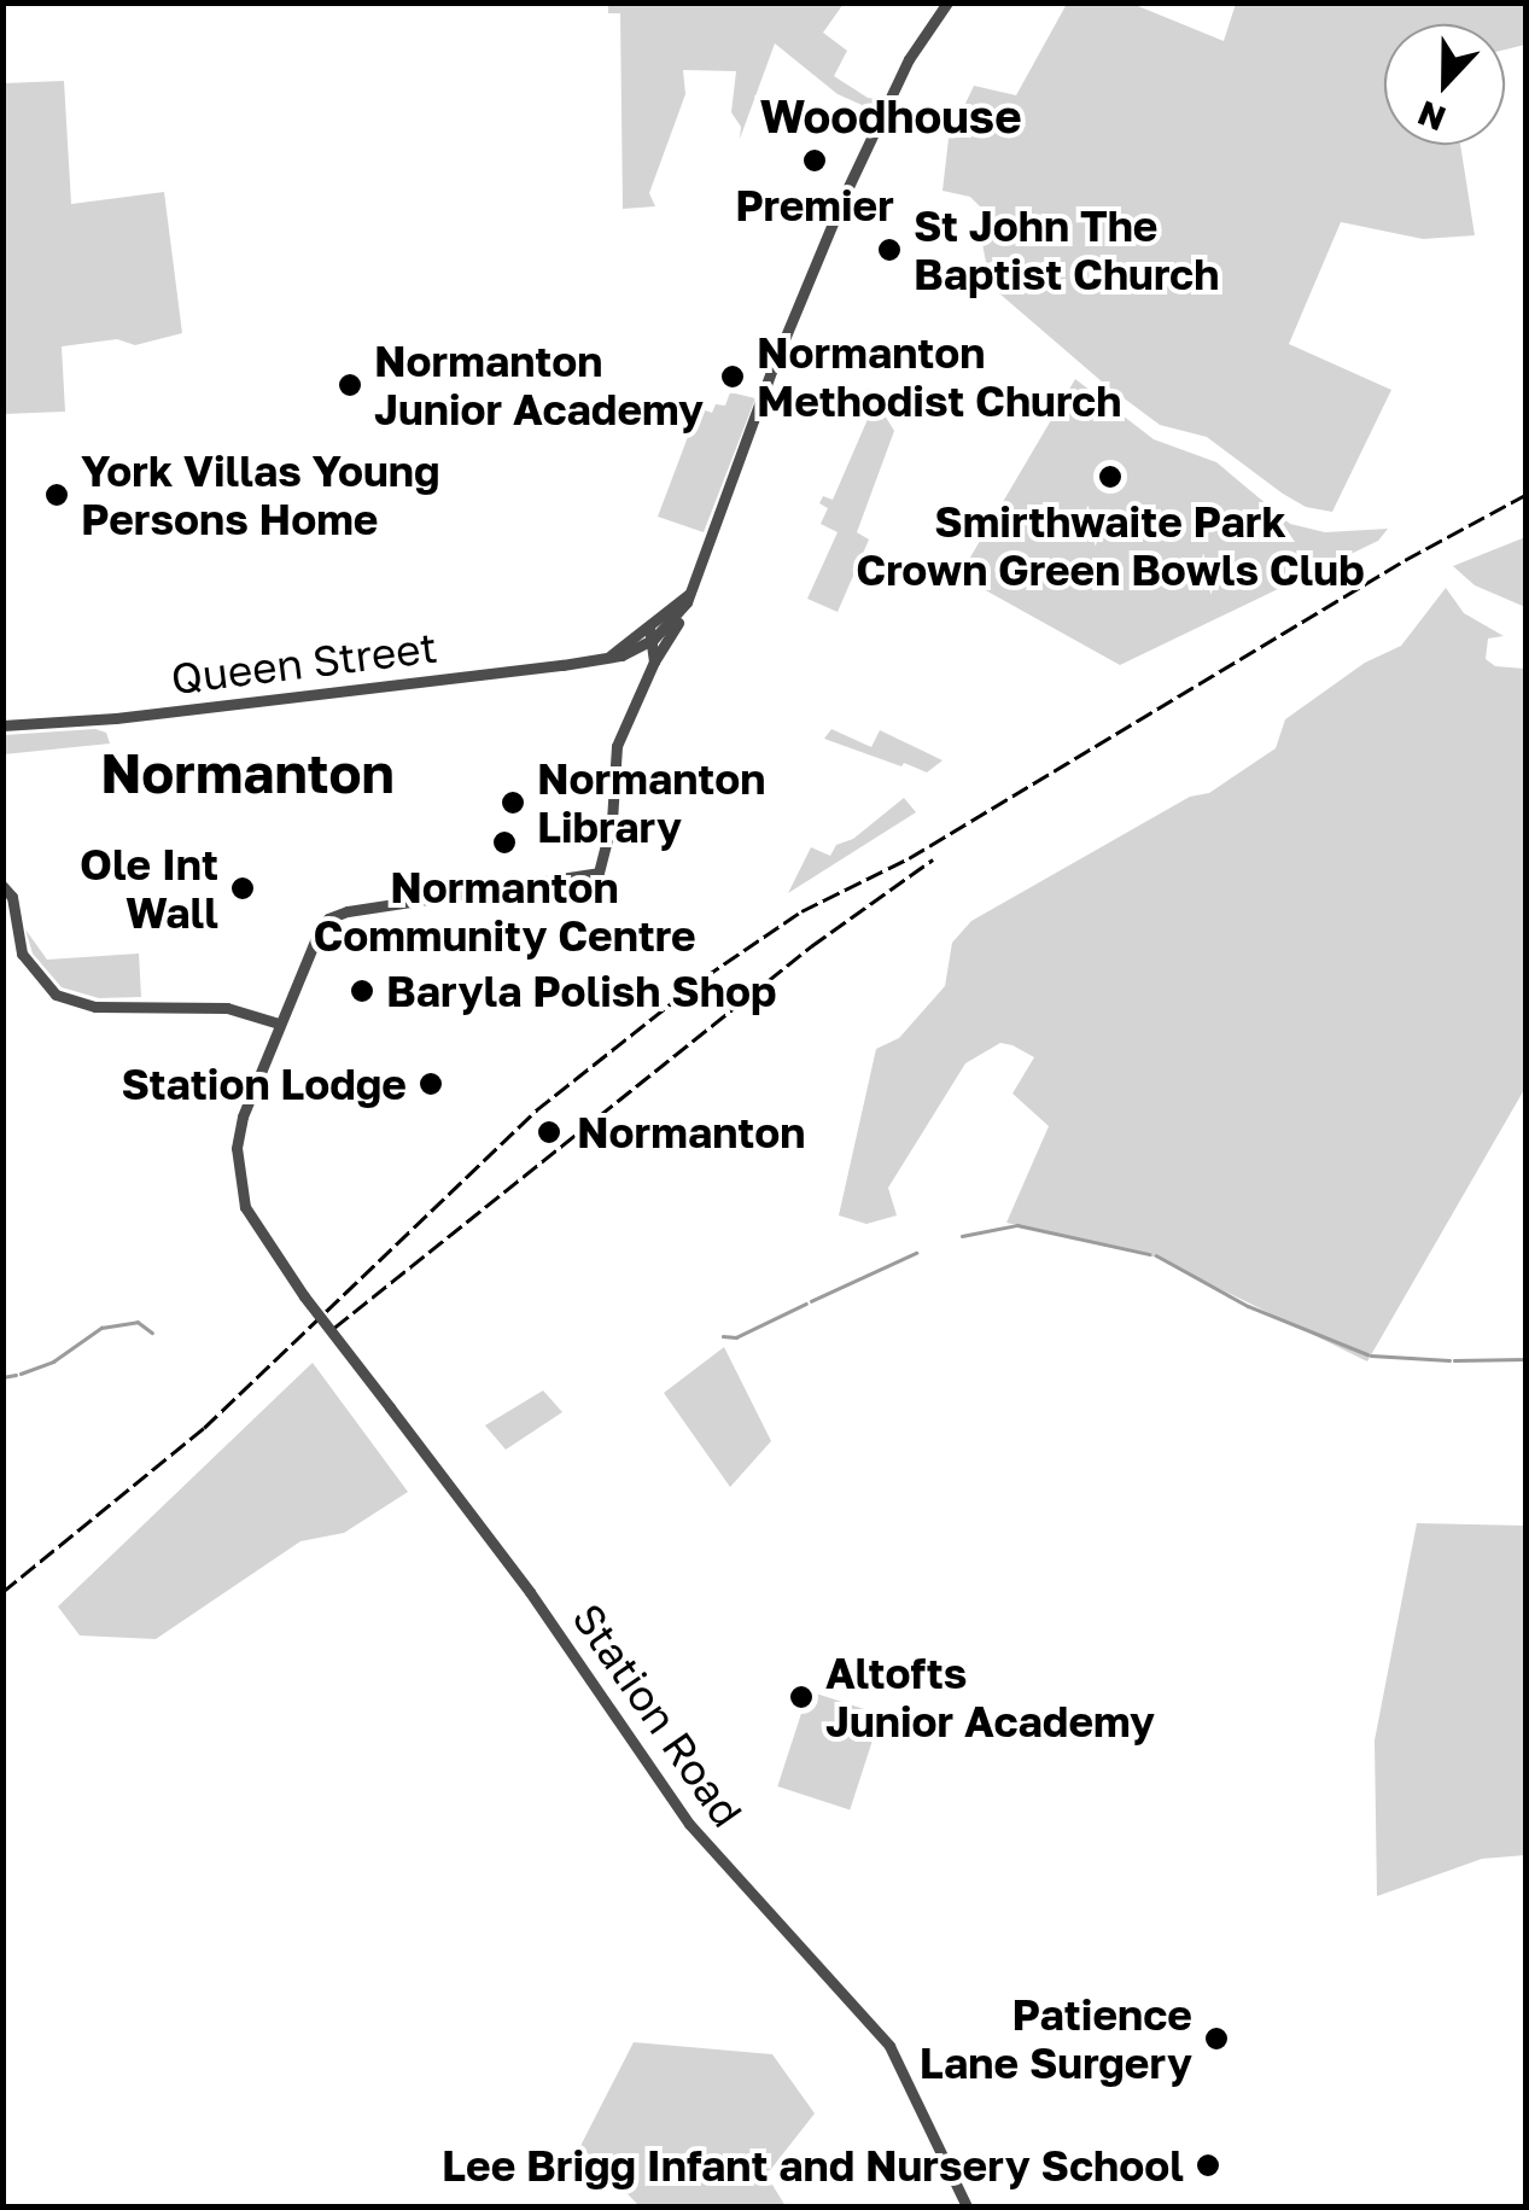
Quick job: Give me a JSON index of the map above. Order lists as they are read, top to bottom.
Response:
{
  "streets": {
    "street": ["Queen Street", "Station Road"]
  },
  "districts": ["Woodhouse", "Normanton"],
  "places": [
    "Premier",
    "St John The Baptist Church",
    "Normanton Methodist Church",
    "Normanton Junior Academy",
    "Smirthwaite Park Crown Green Bowls Club",
    "York Villas Young Persons Home",
    "Normanton Library",
    "Normanton Community Centre",
    "Ole Int Wall",
    "Baryla Polish Shop",
    "Station Lodge",
    "Normanton",
    "Altofts Junior Academy",
    "Patience Lane Surgery",
    "Lee Brigg Infant and Nursery School"
  ],
  "north": "bottom"
}
